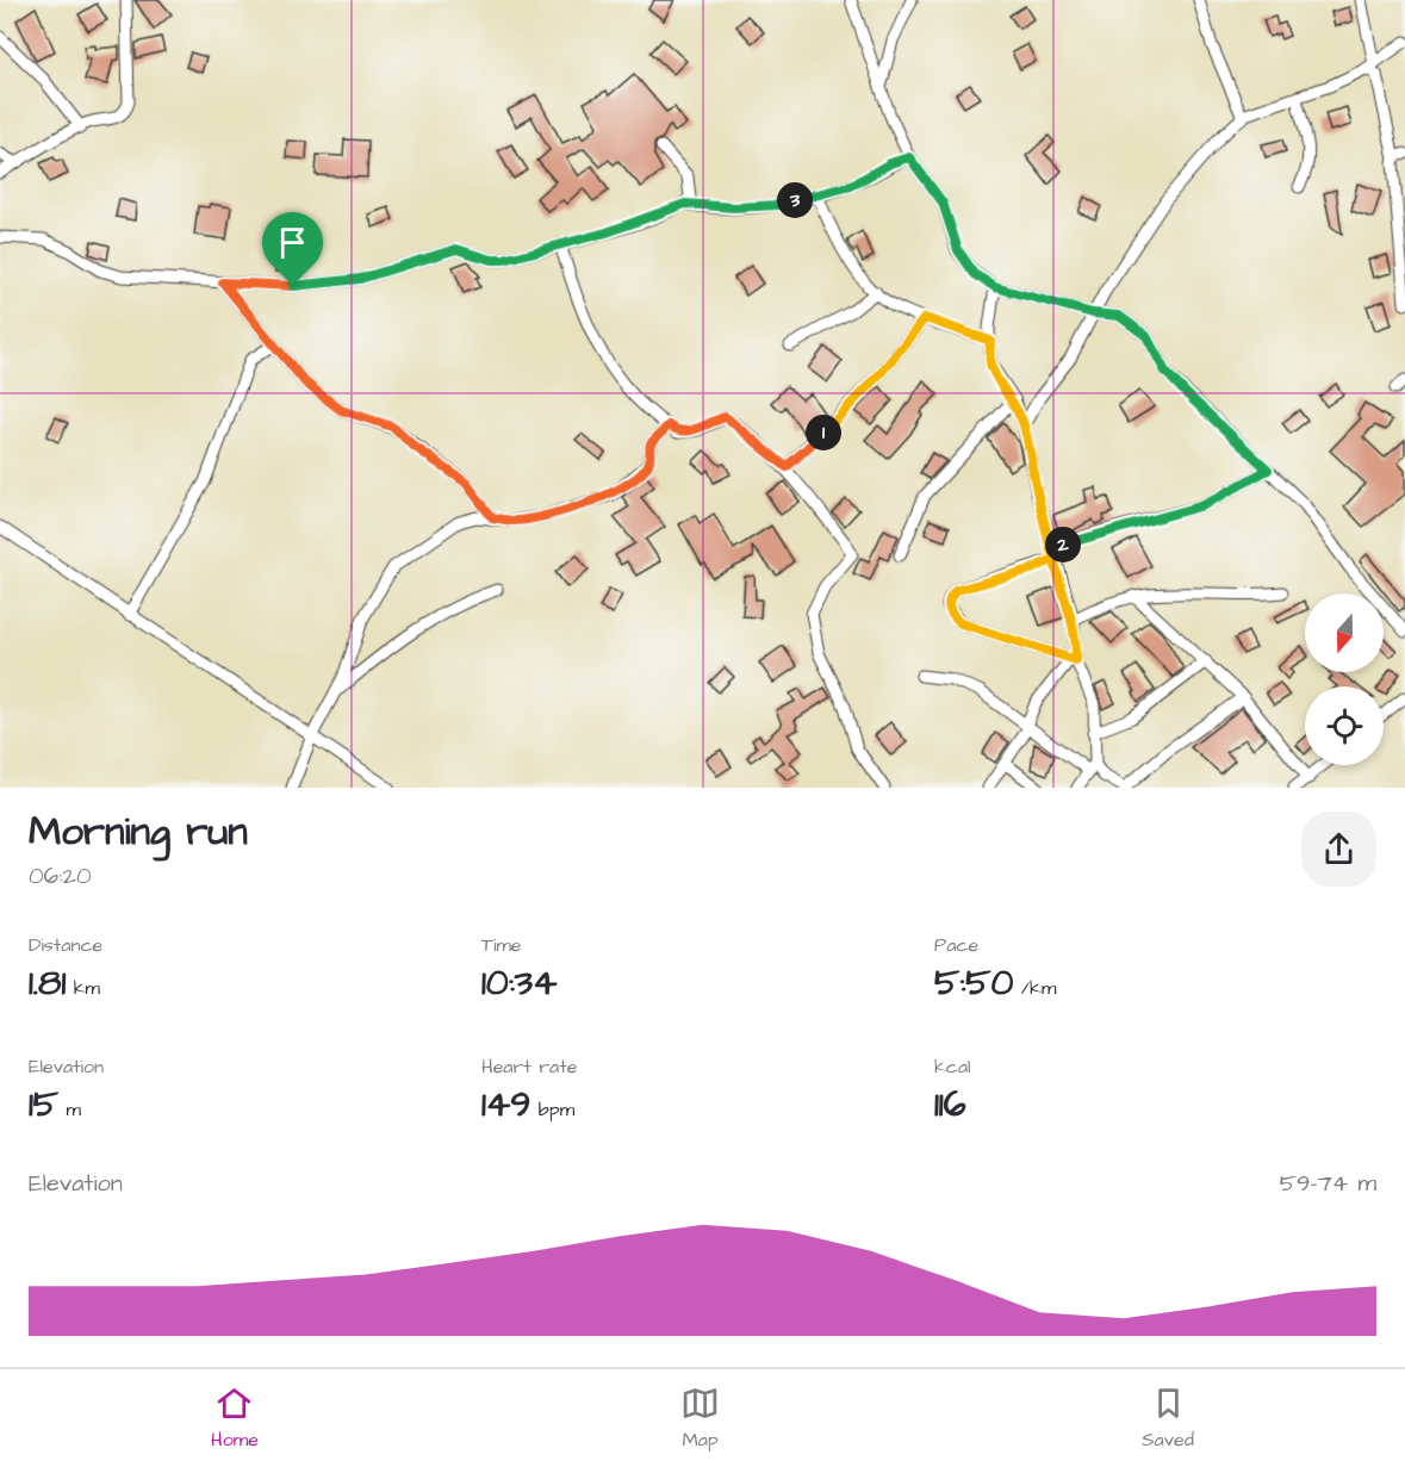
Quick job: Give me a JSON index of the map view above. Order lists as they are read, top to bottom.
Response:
{
  "north": "bottom",
  "page": {
    "pins": ["3", "1", "2"],
    "heading": ["Morning run", "06:20"],
    "stats": [
      ["Distance", "1.81 km"],
      ["Time", "10:34"],
      ["Pace", "5:50 /km"],
      ["Elevation", "15 m"],
      ["Heart rate", "149 bpm"],
      ["kcal", "116"]
    ],
    "chart": ["Elevation", "59–74 m"],
    "tabs": ["Home", "Map", "Saved"]
  }
}
